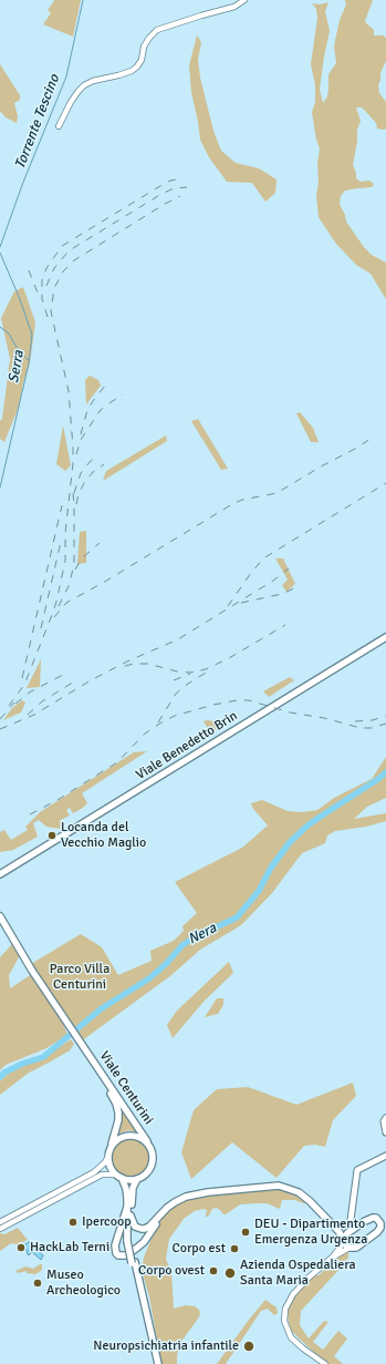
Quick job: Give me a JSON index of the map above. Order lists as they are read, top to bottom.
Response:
{
  "streets": {
    "main road": ["Viale Benedetto Brin", "Viale Centurini"]
  },
  "water": ["Torrente Tescino", "Serra", "Nera"],
  "parks": ["Parco Villa Centurini"],
  "places": [
    "Locanda del Vecchio Maglio",
    "Ipercoop",
    "DEU - Dipartimento Emergenza Urgenza",
    "HackLab Terni",
    "Corpo est",
    "Corpo ovest",
    "Azienda Ospedaliera Santa Maria",
    "Museo Archeologico",
    "Neuropsichiatria infantile"
  ]
}
